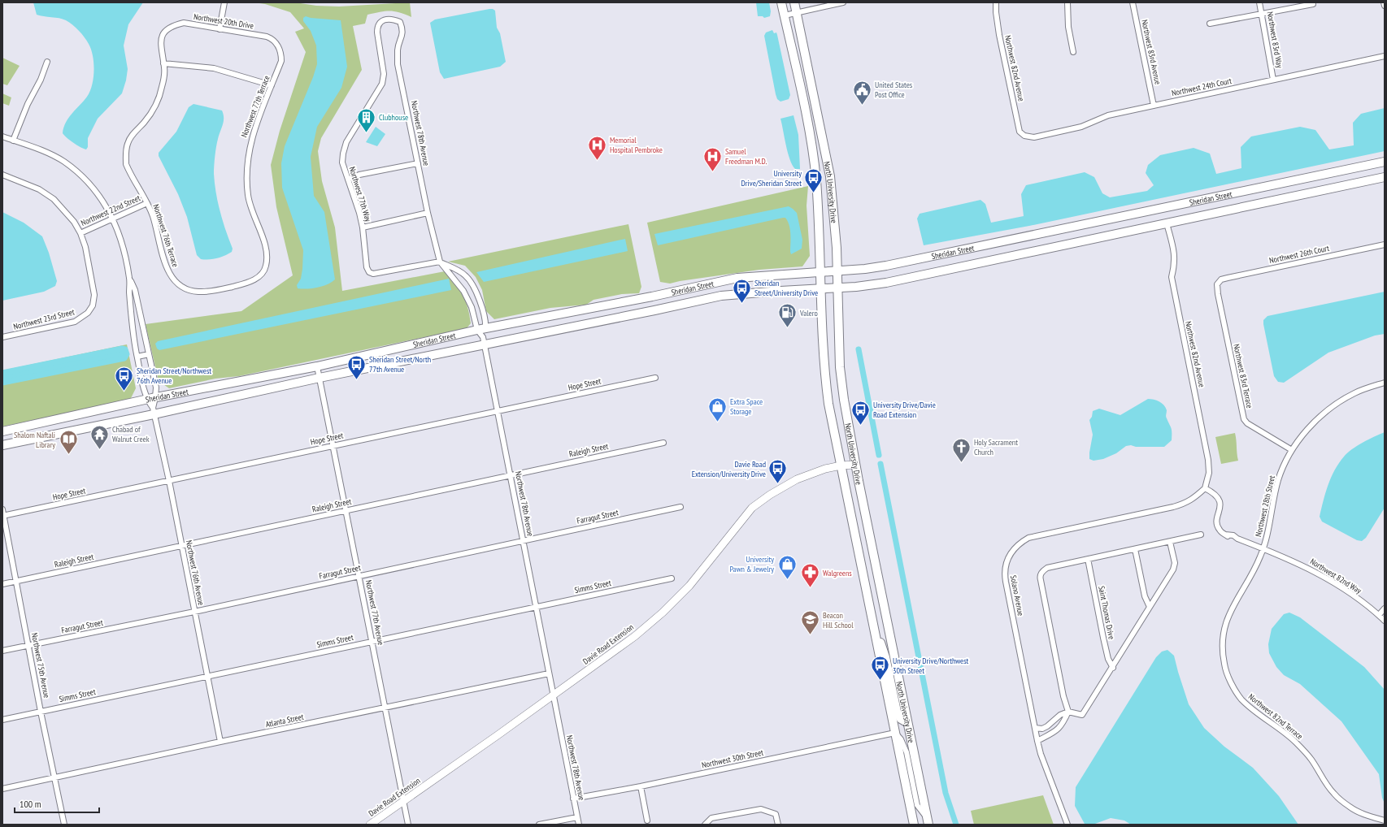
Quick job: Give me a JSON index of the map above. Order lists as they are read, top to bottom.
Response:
{
  "streets": {
    "main road": ["North University Drive", "Sheridan Street", "Davie Road Extension"],
    "street": [
      "Northwest 20th Drive",
      "Northwest 83rd Way",
      "Northwest 83rd Avenue",
      "Northwest 82nd Avenue",
      "Northwest 24th Court",
      "Northwest 77th Terrace",
      "Northwest 78th Avenue",
      "Northwest 77th Way",
      "Northwest 22nd Street",
      "Northwest 76th Terrace",
      "Northwest 26th Court",
      "Northwest 23rd Street",
      "Northwest 83rd Terrace",
      "Hope Street",
      "Raleigh Street",
      "Northwest 28th Street",
      "Farragut Street",
      "Northwest 76th Avenue",
      "Northwest 82nd Way",
      "Simms Street",
      "Solano Avenue",
      "Northwest 77th Avenue",
      "Saint Thomas Drive",
      "Northwest 75th Avenue",
      "Northwest 82nd Terrace",
      "Atlanta Street",
      "Northwest 30th Street"
    ]
  },
  "crossings": [
    ["Northwest 20th Drive", "Northwest 77th Terrace"],
    ["Northwest 20th Drive", "Northwest 76th Terrace"],
    ["Northwest 83rd Way", "Northwest 24th Court"],
    ["Northwest 83rd Avenue", "Northwest 24th Court"],
    ["Northwest 82nd Avenue", "Northwest 24th Court"],
    ["Northwest 82nd Avenue", "Sheridan Street"],
    ["Northwest 82nd Avenue", "Northwest 82nd Way"],
    ["Northwest 82nd Avenue", "Solano Avenue"],
    ["Northwest 77th Terrace", "Northwest 76th Terrace"],
    ["Northwest 78th Avenue", "Northwest 77th Way"],
    ["Northwest 78th Avenue", "Sheridan Street"],
    ["Northwest 78th Avenue", "Hope Street"],
    ["Northwest 78th Avenue", "Raleigh Street"],
    ["Northwest 78th Avenue", "Farragut Street"],
    ["Northwest 78th Avenue", "Simms Street"],
    ["Northwest 78th Avenue", "Davie Road Extension"],
    ["Northwest 78th Avenue", "Atlanta Street"],
    ["Northwest 78th Avenue", "Northwest 30th Street"],
    ["North University Drive", "Sheridan Street"],
    ["North University Drive", "Davie Road Extension"],
    ["North University Drive", "Northwest 30th Street"],
    ["Sheridan Street", "Northwest 76th Avenue"],
    ["Sheridan Street", "Northwest 77th Avenue"],
    ["Northwest 22nd Street", "Northwest 76th Terrace"],
    ["Northwest 22nd Street", "Northwest 23rd Street"],
    ["Northwest 22nd Street", "Northwest 76th Avenue"],
    ["Northwest 26th Court", "Northwest 83rd Terrace"],
    ["Northwest 83rd Terrace", "Northwest 28th Street"],
    ["Hope Street", "Northwest 76th Avenue"],
    ["Hope Street", "Northwest 77th Avenue"],
    ["Hope Street", "Northwest 75th Avenue"],
    ["Raleigh Street", "Northwest 76th Avenue"],
    ["Raleigh Street", "Northwest 77th Avenue"],
    ["Raleigh Street", "Northwest 75th Avenue"],
    ["Northwest 28th Street", "Northwest 82nd Way"],
    ["Northwest 28th Street", "Northwest 82nd Terrace"],
    ["Farragut Street", "Northwest 76th Avenue"],
    ["Farragut Street", "Northwest 77th Avenue"],
    ["Farragut Street", "Northwest 75th Avenue"],
    ["Northwest 76th Avenue", "Simms Street"],
    ["Northwest 76th Avenue", "Atlanta Street"],
    ["Northwest 82nd Way", "Solano Avenue"],
    ["Northwest 82nd Way", "Northwest 82nd Terrace"],
    ["Simms Street", "Northwest 77th Avenue"],
    ["Simms Street", "Northwest 75th Avenue"],
    ["Northwest 77th Avenue", "Davie Road Extension"],
    ["Northwest 77th Avenue", "Atlanta Street"],
    ["Northwest 75th Avenue", "Atlanta Street"]
  ],
  "places": {
    "public building": ["United States Post Office"],
    "building": ["Clubhouse"],
    "hospital": ["Memorial Hospital Pembroke", "Samuel Freedman M.D."],
    "bus stop": [
      "University Drive/Sheridan Street",
      "Sheridan Street/University Drive",
      "Sheridan Street/North 77th Avenue",
      "Sheridan Street/Northwest 76th Avenue",
      "University Drive/Davie Road Extension",
      "Davie Road Extension/University Drive",
      "University Drive/Northwest 30th Street"
    ],
    "fuel station": ["Valero"],
    "shop": ["Extra Space Storage", "University Pawn & Jewelry"],
    "temple": ["Chabad of Walnut Creek"],
    "library": ["Shalom Naftali Library"],
    "church": ["Holy Sacrament Church"],
    "pharmacy": ["Walgreens"],
    "school or university": ["Beacon Hill School"]
  },
  "scale_bar": "100 m"
}
